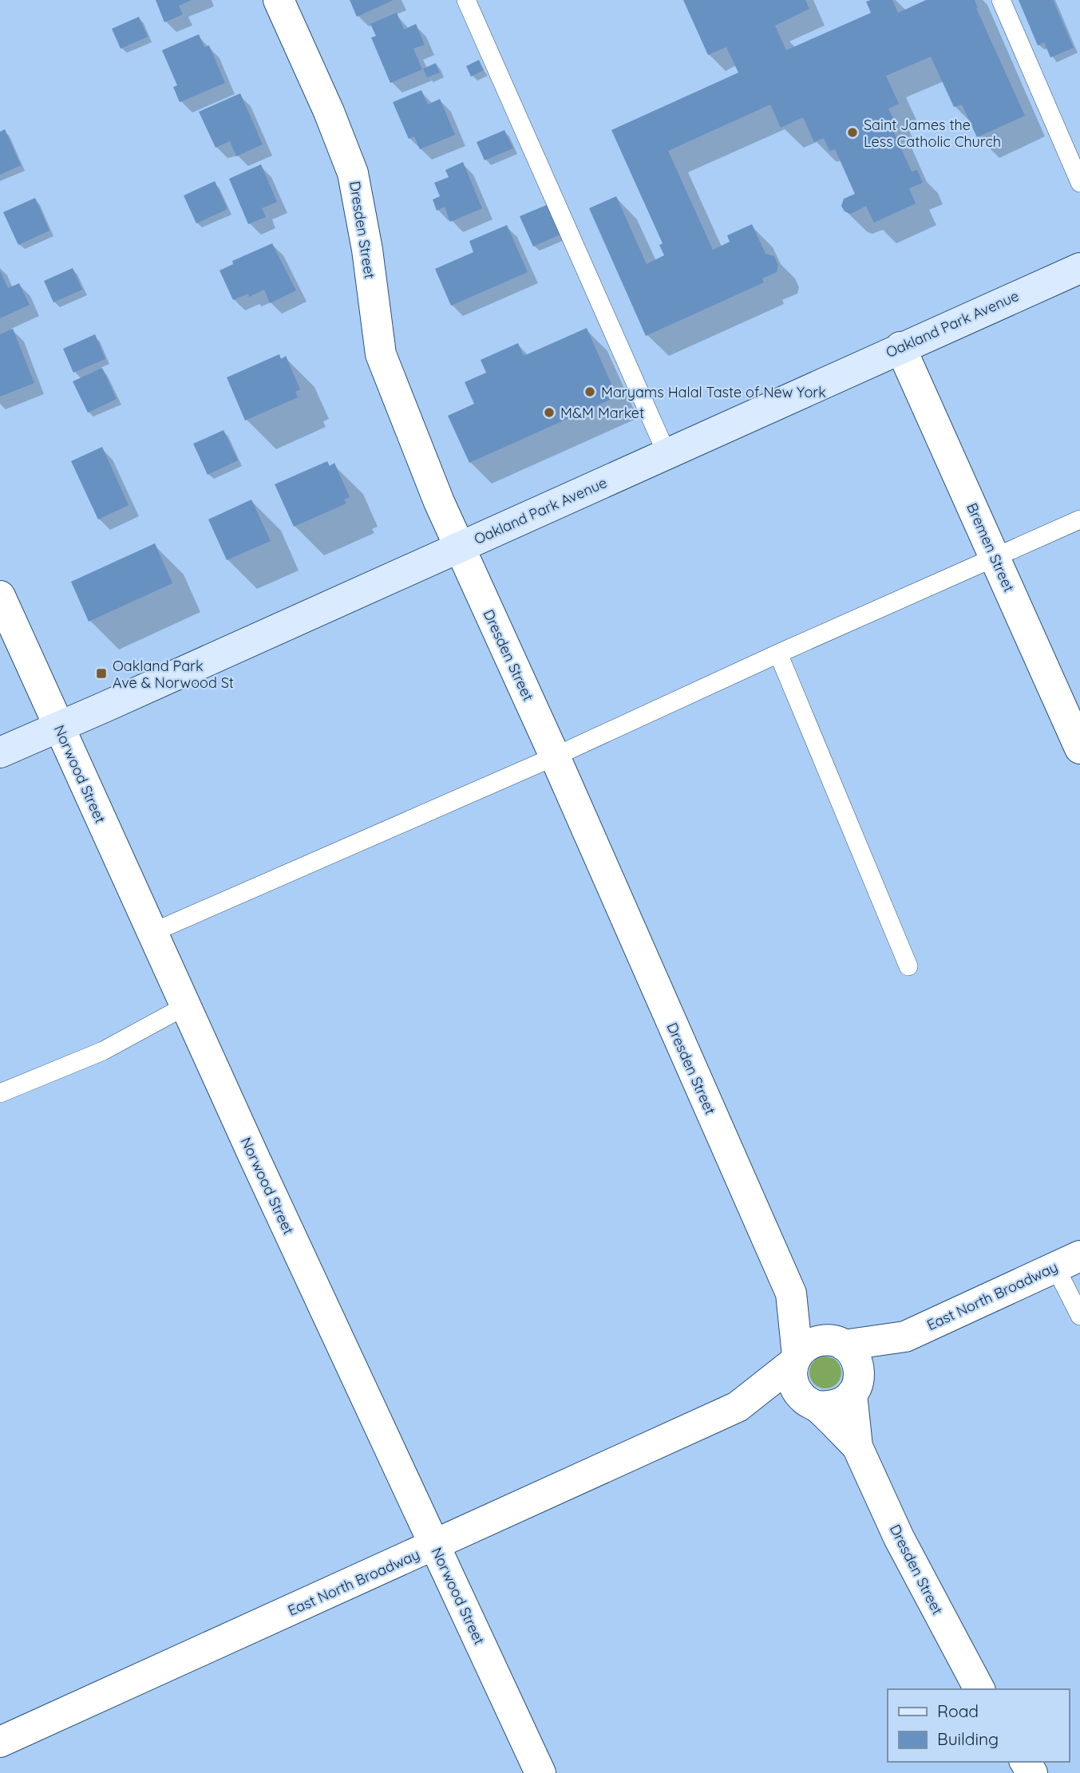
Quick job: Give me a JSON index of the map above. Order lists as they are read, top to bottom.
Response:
{
  "streets": {
    "main road": ["Oakland Park Avenue"],
    "street": [
      "Dresden Street",
      "Bremen Street",
      "Norwood Street",
      "East North Broadway"
    ]
  },
  "crossings": [
    ["Dresden Street", "Oakland Park Avenue"],
    ["Dresden Street", "East North Broadway"],
    ["Oakland Park Avenue", "Bremen Street"],
    ["Oakland Park Avenue", "Norwood Street"],
    ["Norwood Street", "East North Broadway"]
  ],
  "places": {
    "other": ["Saint James the Less Catholic Church", "Maryams Halal Taste of New York", "M&M Market"],
    "transit": ["Oakland Park Ave & Norwood St"]
  },
  "legend": ["Road", "Building"]
}
